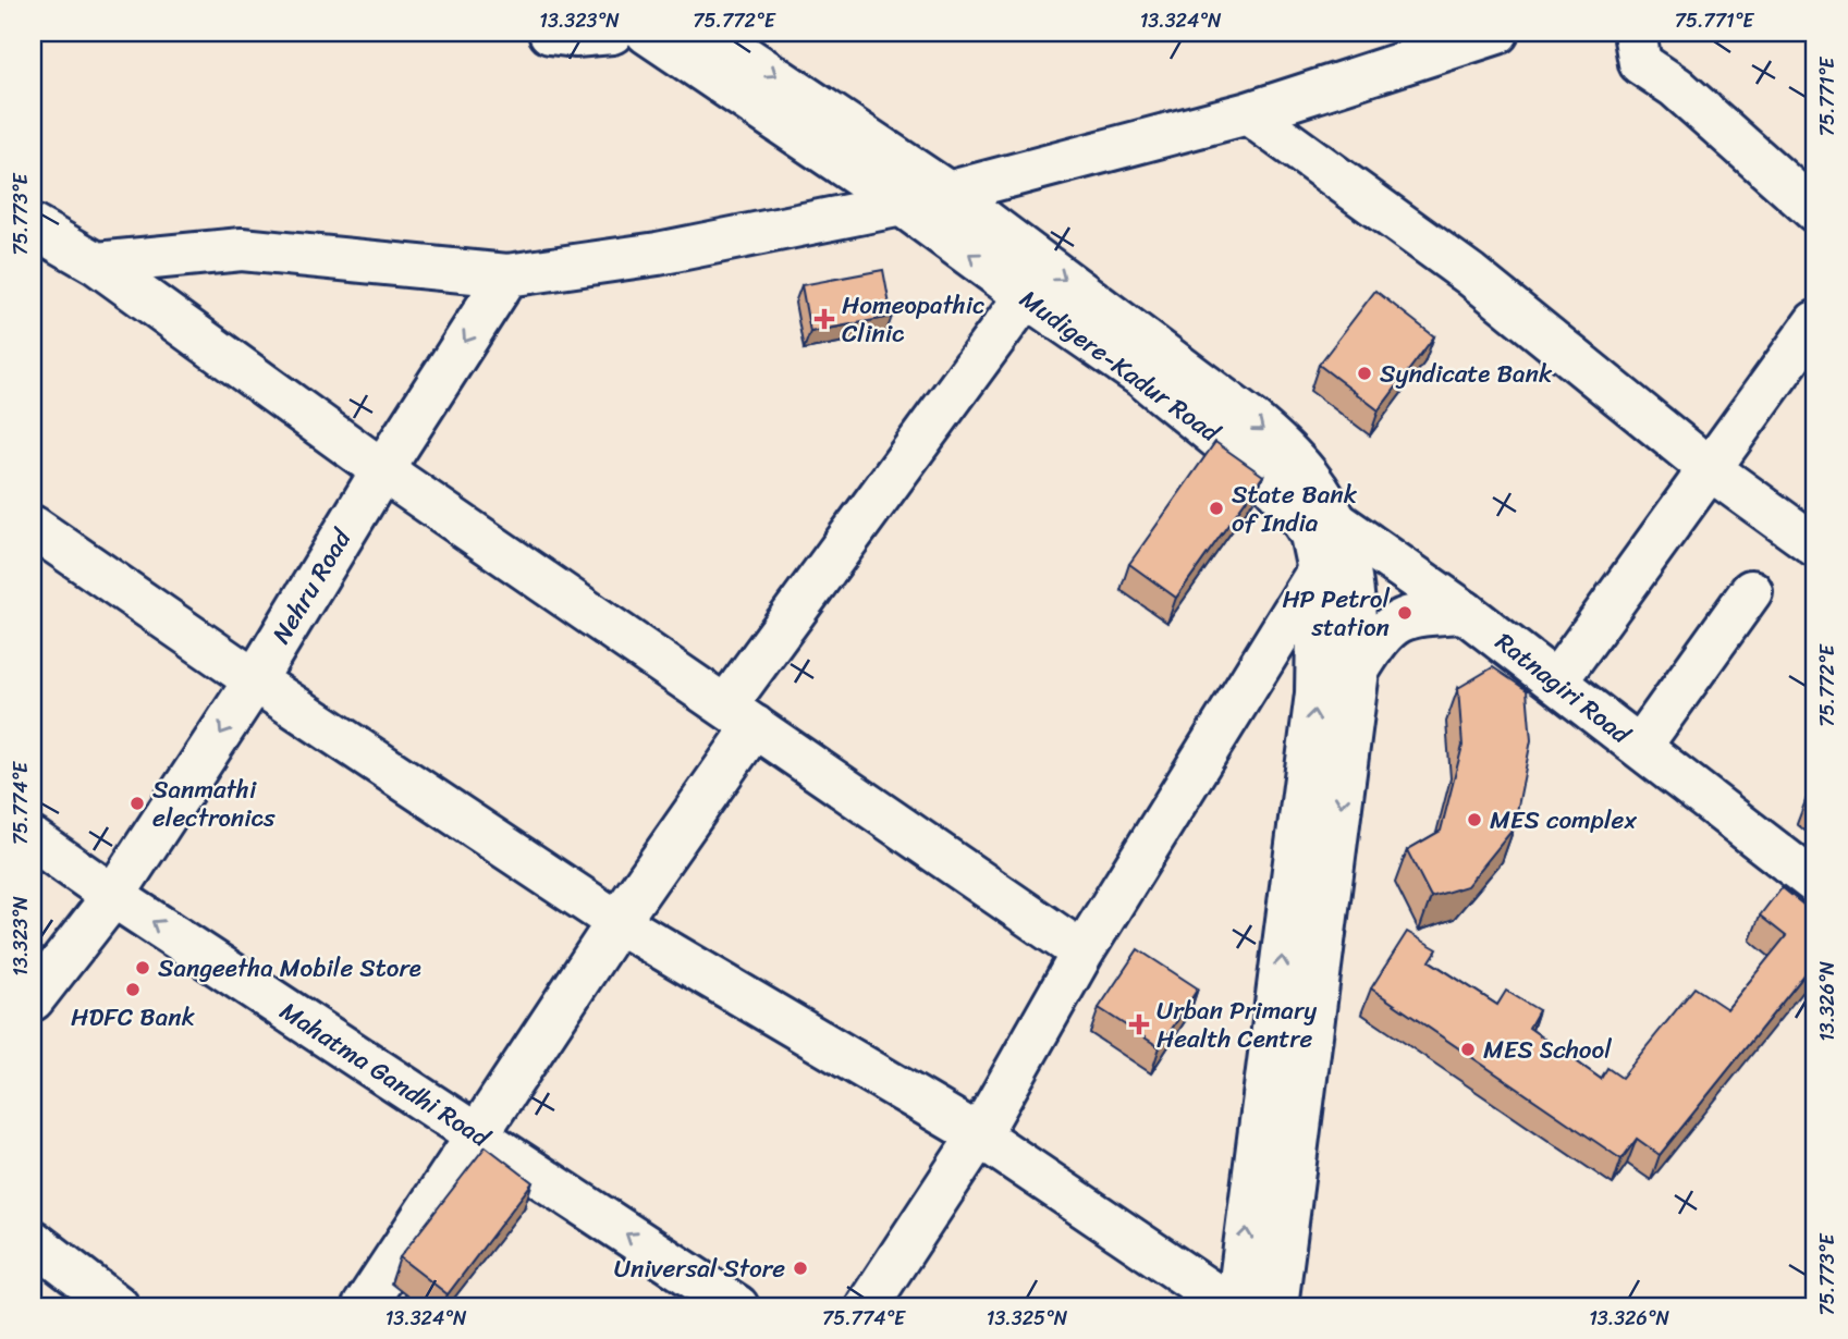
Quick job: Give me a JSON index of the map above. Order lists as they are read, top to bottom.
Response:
{
  "streets": {
    "main road": [
      "Mudigere-Kadur Road",
      "Nehru Road",
      "Ratnagiri Road",
      "Mahatma Gandhi Road"
    ]
  },
  "crossings": [
    ["Mudigere-Kadur Road", "Ratnagiri Road"],
    ["Nehru Road", "Mahatma Gandhi Road"]
  ],
  "one_way": ["Nehru Road"],
  "places": {
    "health": ["Homeopathic Clinic", "Urban Primary Health Centre"],
    "other": [
      "Syndicate Bank",
      "State Bank of India",
      "HP Petrol station",
      "Sanmathi electronics",
      "MES complex",
      "Sangeetha Mobile Store",
      "HDFC Bank",
      "MES School",
      "Universal Store"
    ]
  },
  "coordinates": [
    "13.323°N",
    "75.772°E",
    "13.324°N",
    "75.771°E",
    "75.773°E",
    "75.774°E",
    "13.326°N",
    "13.325°N"
  ]
}
